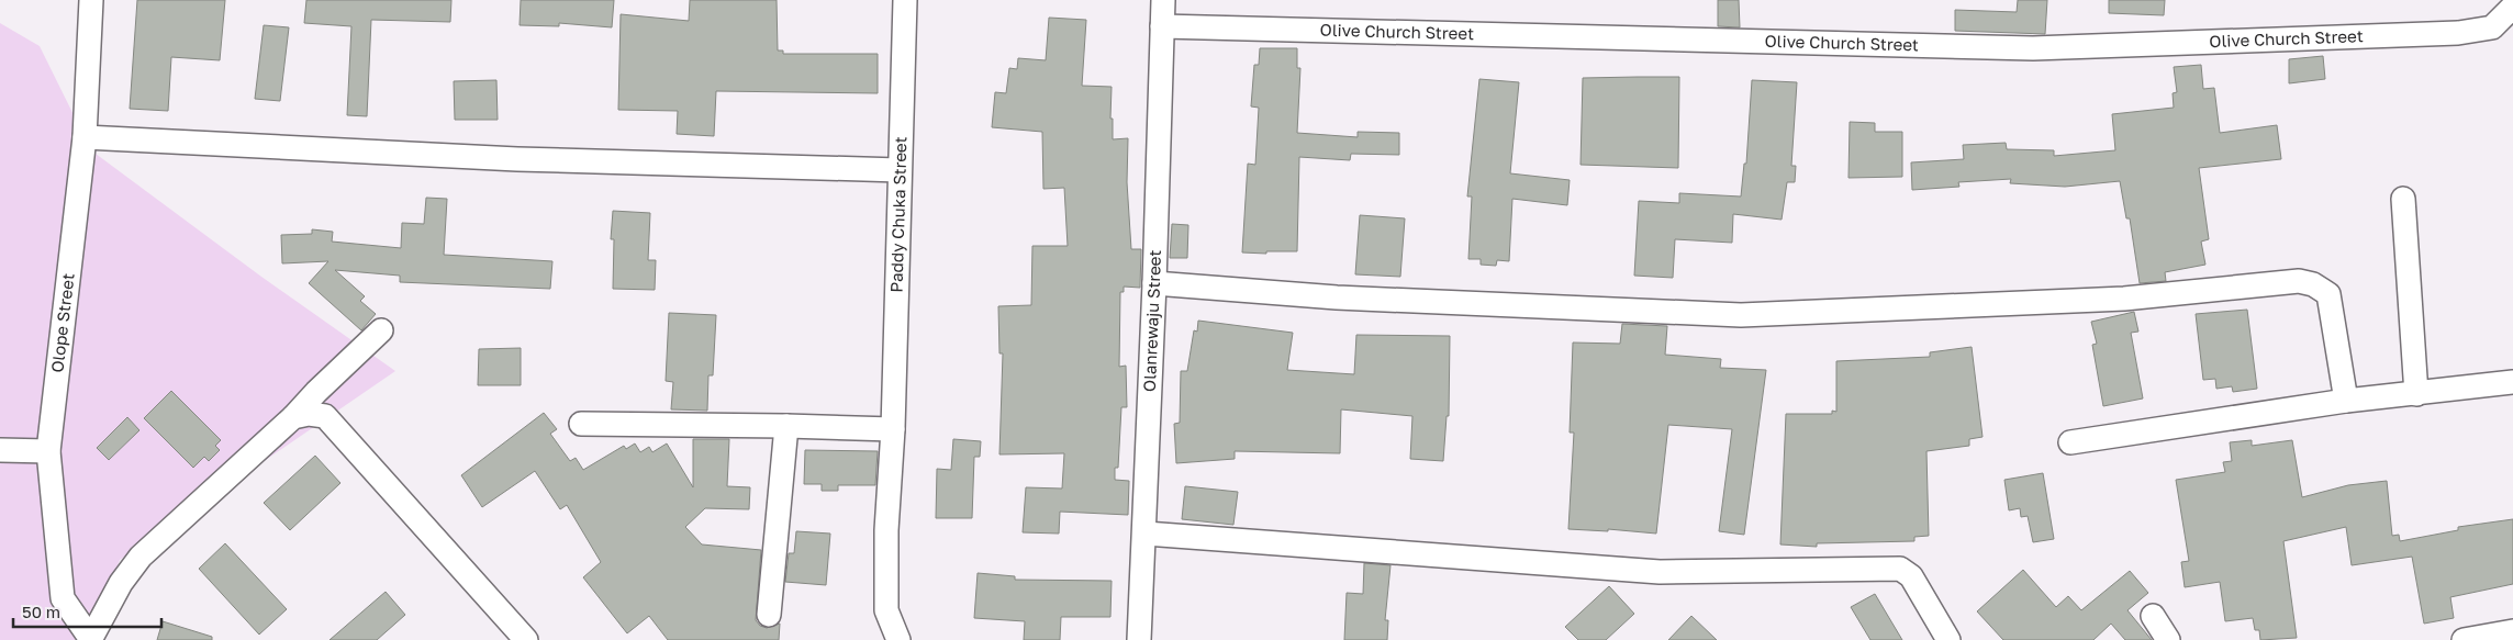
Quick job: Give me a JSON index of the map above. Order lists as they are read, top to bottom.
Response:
{
  "streets": {
    "street": [
      "Olive Church Street",
      "Paddy Chuka Street",
      "Olanrewaju Street",
      "Olope Street"
    ]
  },
  "crossings": [
    ["Olive Church Street", "Olanrewaju Street"]
  ],
  "scale_bar": "50 m"
}
